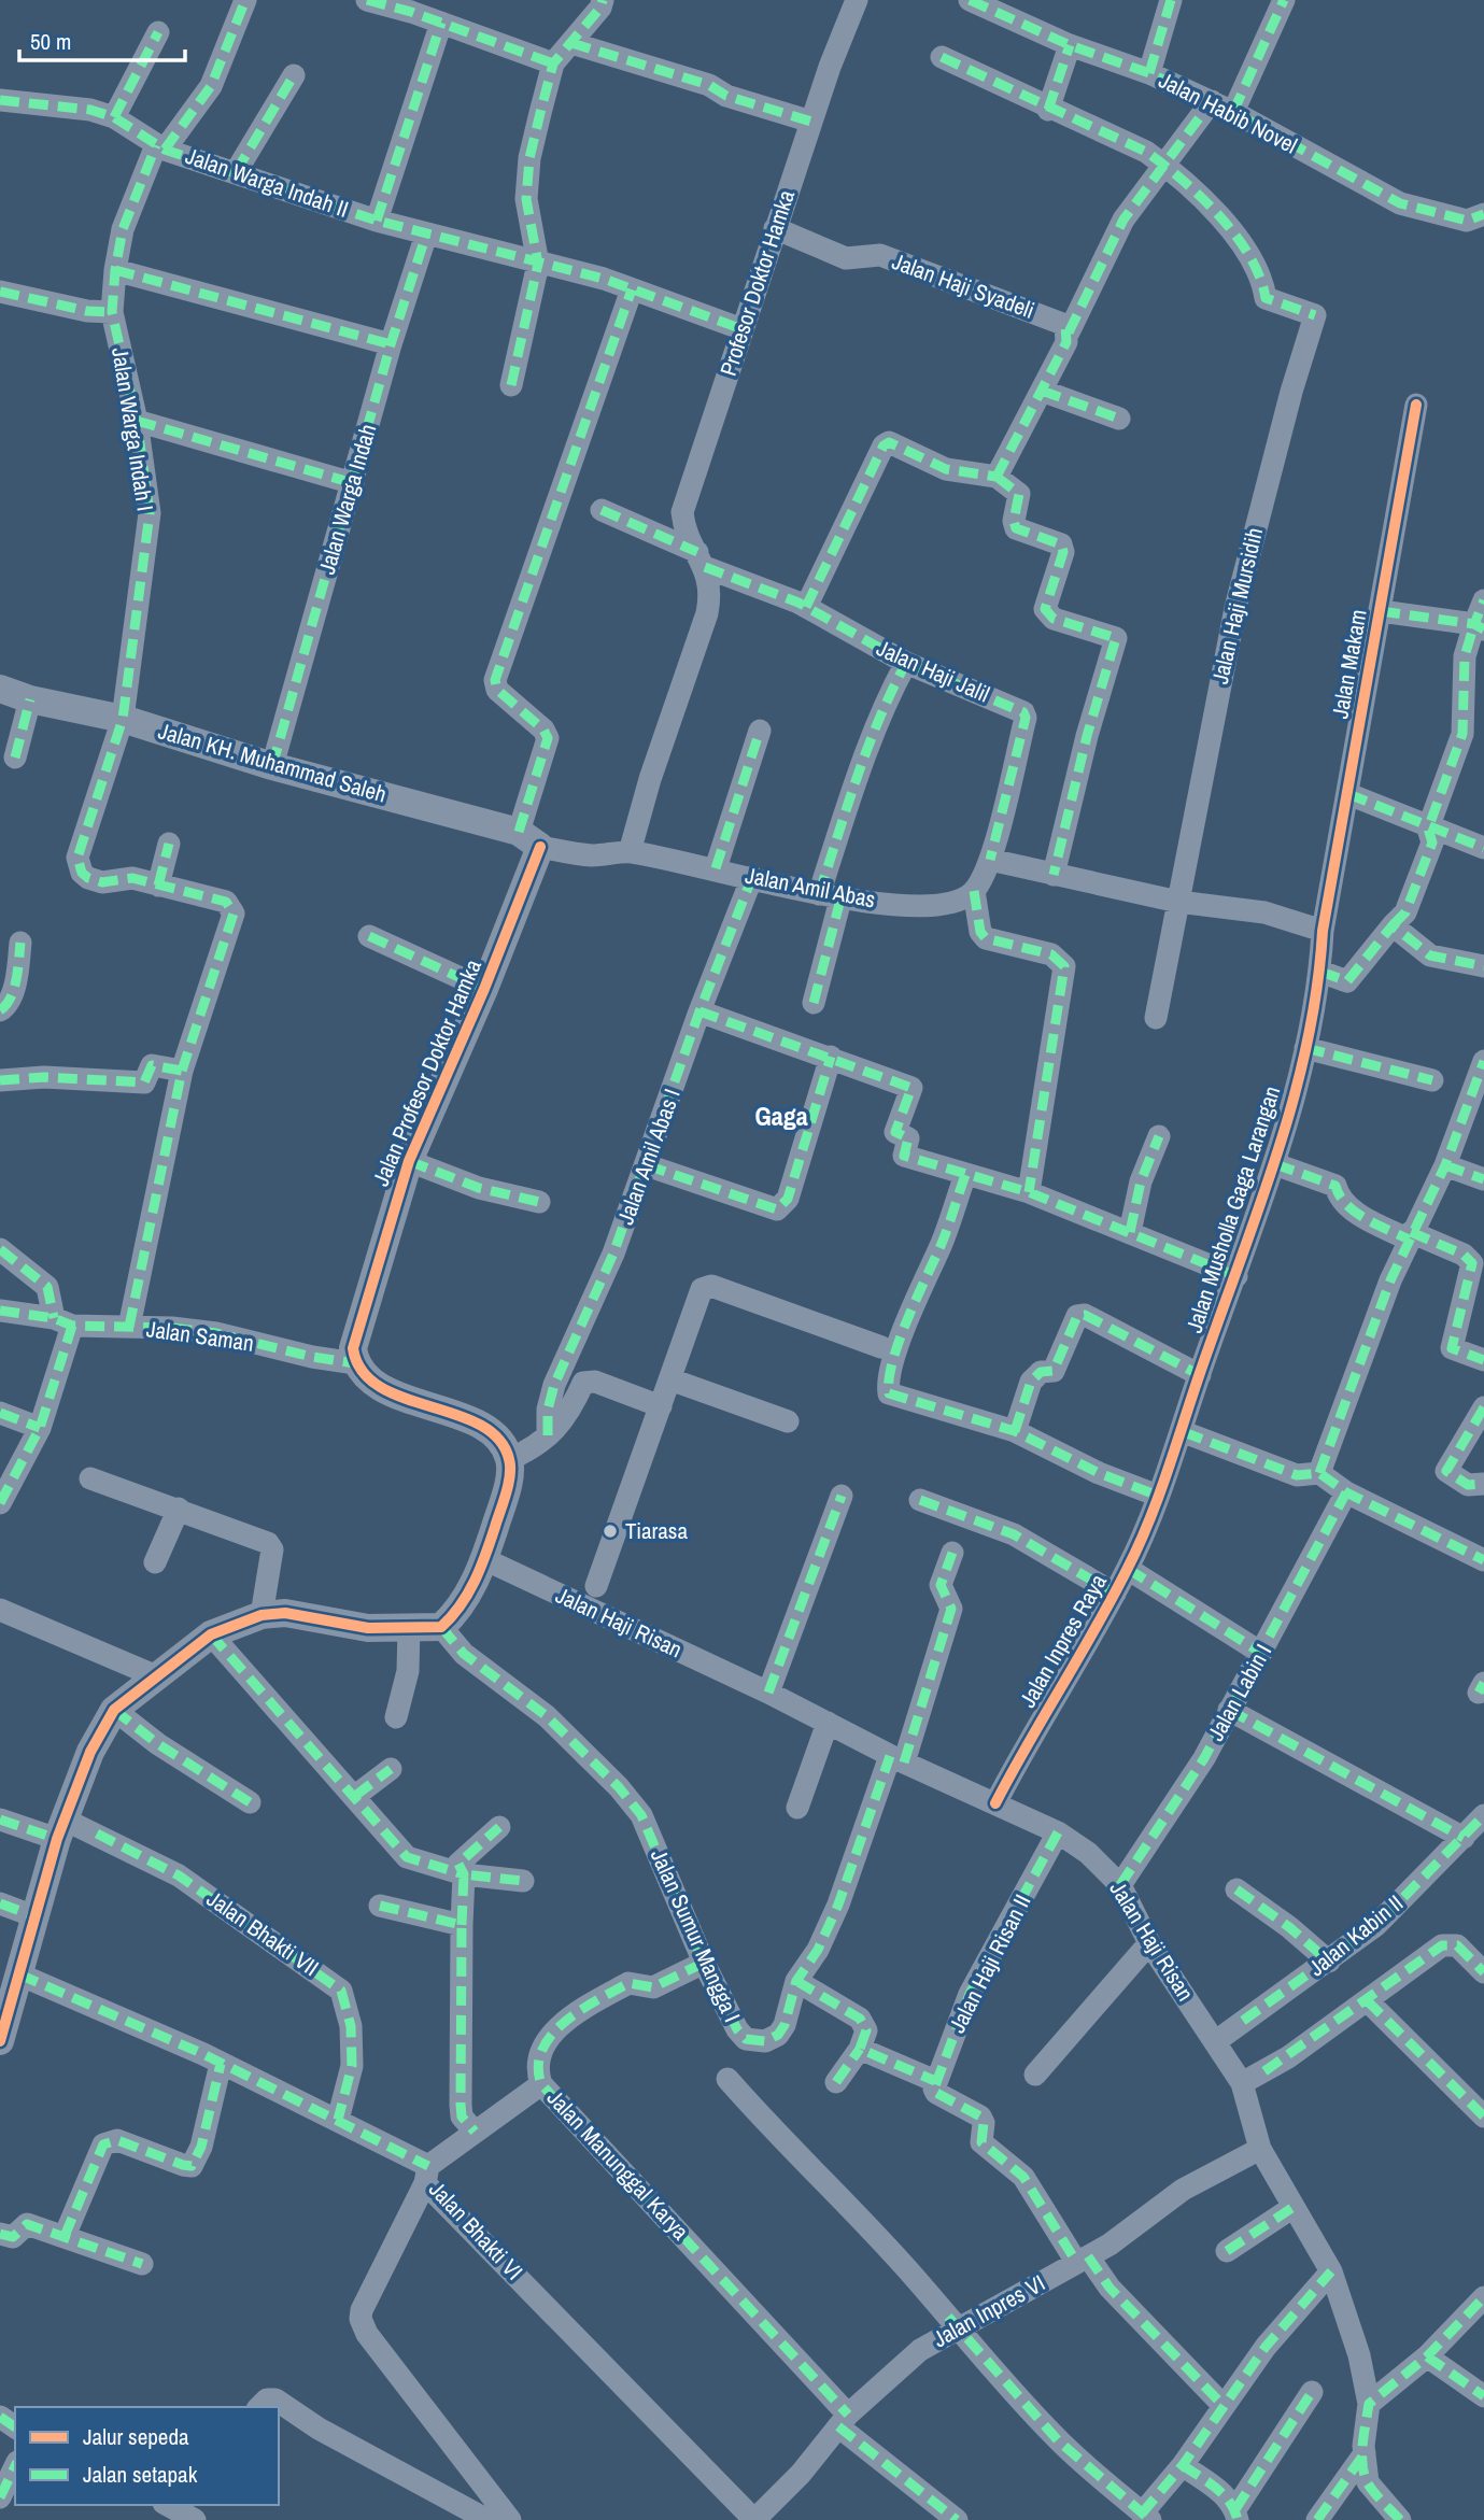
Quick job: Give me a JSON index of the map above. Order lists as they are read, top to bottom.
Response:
{
  "streets": {
    "street": [
      "Jalan Habib Novel",
      "Jalan Warga Indah II",
      "Profesor Doktor Hamka",
      "Jalan Haji Syadeli",
      "Jalan Warga Indah I",
      "Jalan Warga Indah",
      "Jalan Haji Mursidih",
      "Jalan Makam",
      "Jalan Haji Jalil",
      "Jalan KH. Muhammad Saleh",
      "Jalan Amil Abas",
      "Jalan Profesor Doktor Hamka",
      "Jalan Amil Abas I",
      "Jalan Musholla Gaga Larangan",
      "Jalan Saman",
      "Jalan Haji Risan",
      "Jalan Inpres Raya",
      "Jalan Labin I",
      "Jalan Bhakti VII",
      "Jalan Sumur Mangga I",
      "Jalan Kabin II",
      "Jalan Haji Risan II",
      "Jalan Manunggal Karya",
      "Jalan Bhakti VI",
      "Jalan Inpres VI"
    ]
  },
  "crossings": [
    ["Jalan Warga Indah II", "Profesor Doktor Hamka"],
    ["Jalan Warga Indah II", "Jalan Warga Indah I"],
    ["Jalan Warga Indah II", "Jalan Warga Indah"],
    ["Profesor Doktor Hamka", "Jalan Haji Syadeli"],
    ["Profesor Doktor Hamka", "Jalan Haji Jalil"],
    ["Profesor Doktor Hamka", "Jalan Amil Abas"],
    ["Jalan Warga Indah I", "Jalan KH. Muhammad Saleh"],
    ["Jalan Warga Indah", "Jalan KH. Muhammad Saleh"],
    ["Jalan Makam", "Jalan Musholla Gaga Larangan"],
    ["Jalan KH. Muhammad Saleh", "Jalan Amil Abas"],
    ["Jalan KH. Muhammad Saleh", "Jalan Profesor Doktor Hamka"],
    ["Jalan Amil Abas", "Jalan Profesor Doktor Hamka"],
    ["Jalan Amil Abas", "Jalan Amil Abas I"],
    ["Jalan Profesor Doktor Hamka", "Jalan Saman"],
    ["Jalan Musholla Gaga Larangan", "Jalan Inpres Raya"],
    ["Jalan Haji Risan", "Jalan Inpres Raya"],
    ["Jalan Haji Risan", "Jalan Labin I"],
    ["Jalan Haji Risan", "Jalan Sumur Mangga I"],
    ["Jalan Haji Risan", "Jalan Kabin II"],
    ["Jalan Haji Risan", "Jalan Haji Risan II"],
    ["Jalan Haji Risan", "Jalan Inpres VI"],
    ["Jalan Bhakti VII", "Jalan Bhakti VI"],
    ["Jalan Sumur Mangga I", "Jalan Manunggal Karya"],
    ["Jalan Manunggal Karya", "Jalan Inpres VI"],
    ["Jalan Bhakti VI", "Jalan Inpres VI"]
  ],
  "districts": ["Gaga"],
  "places": ["Tiarasa"],
  "legend": ["Jalur sepeda", "Jalan setapak"],
  "scale_bar": "50 m"
}
